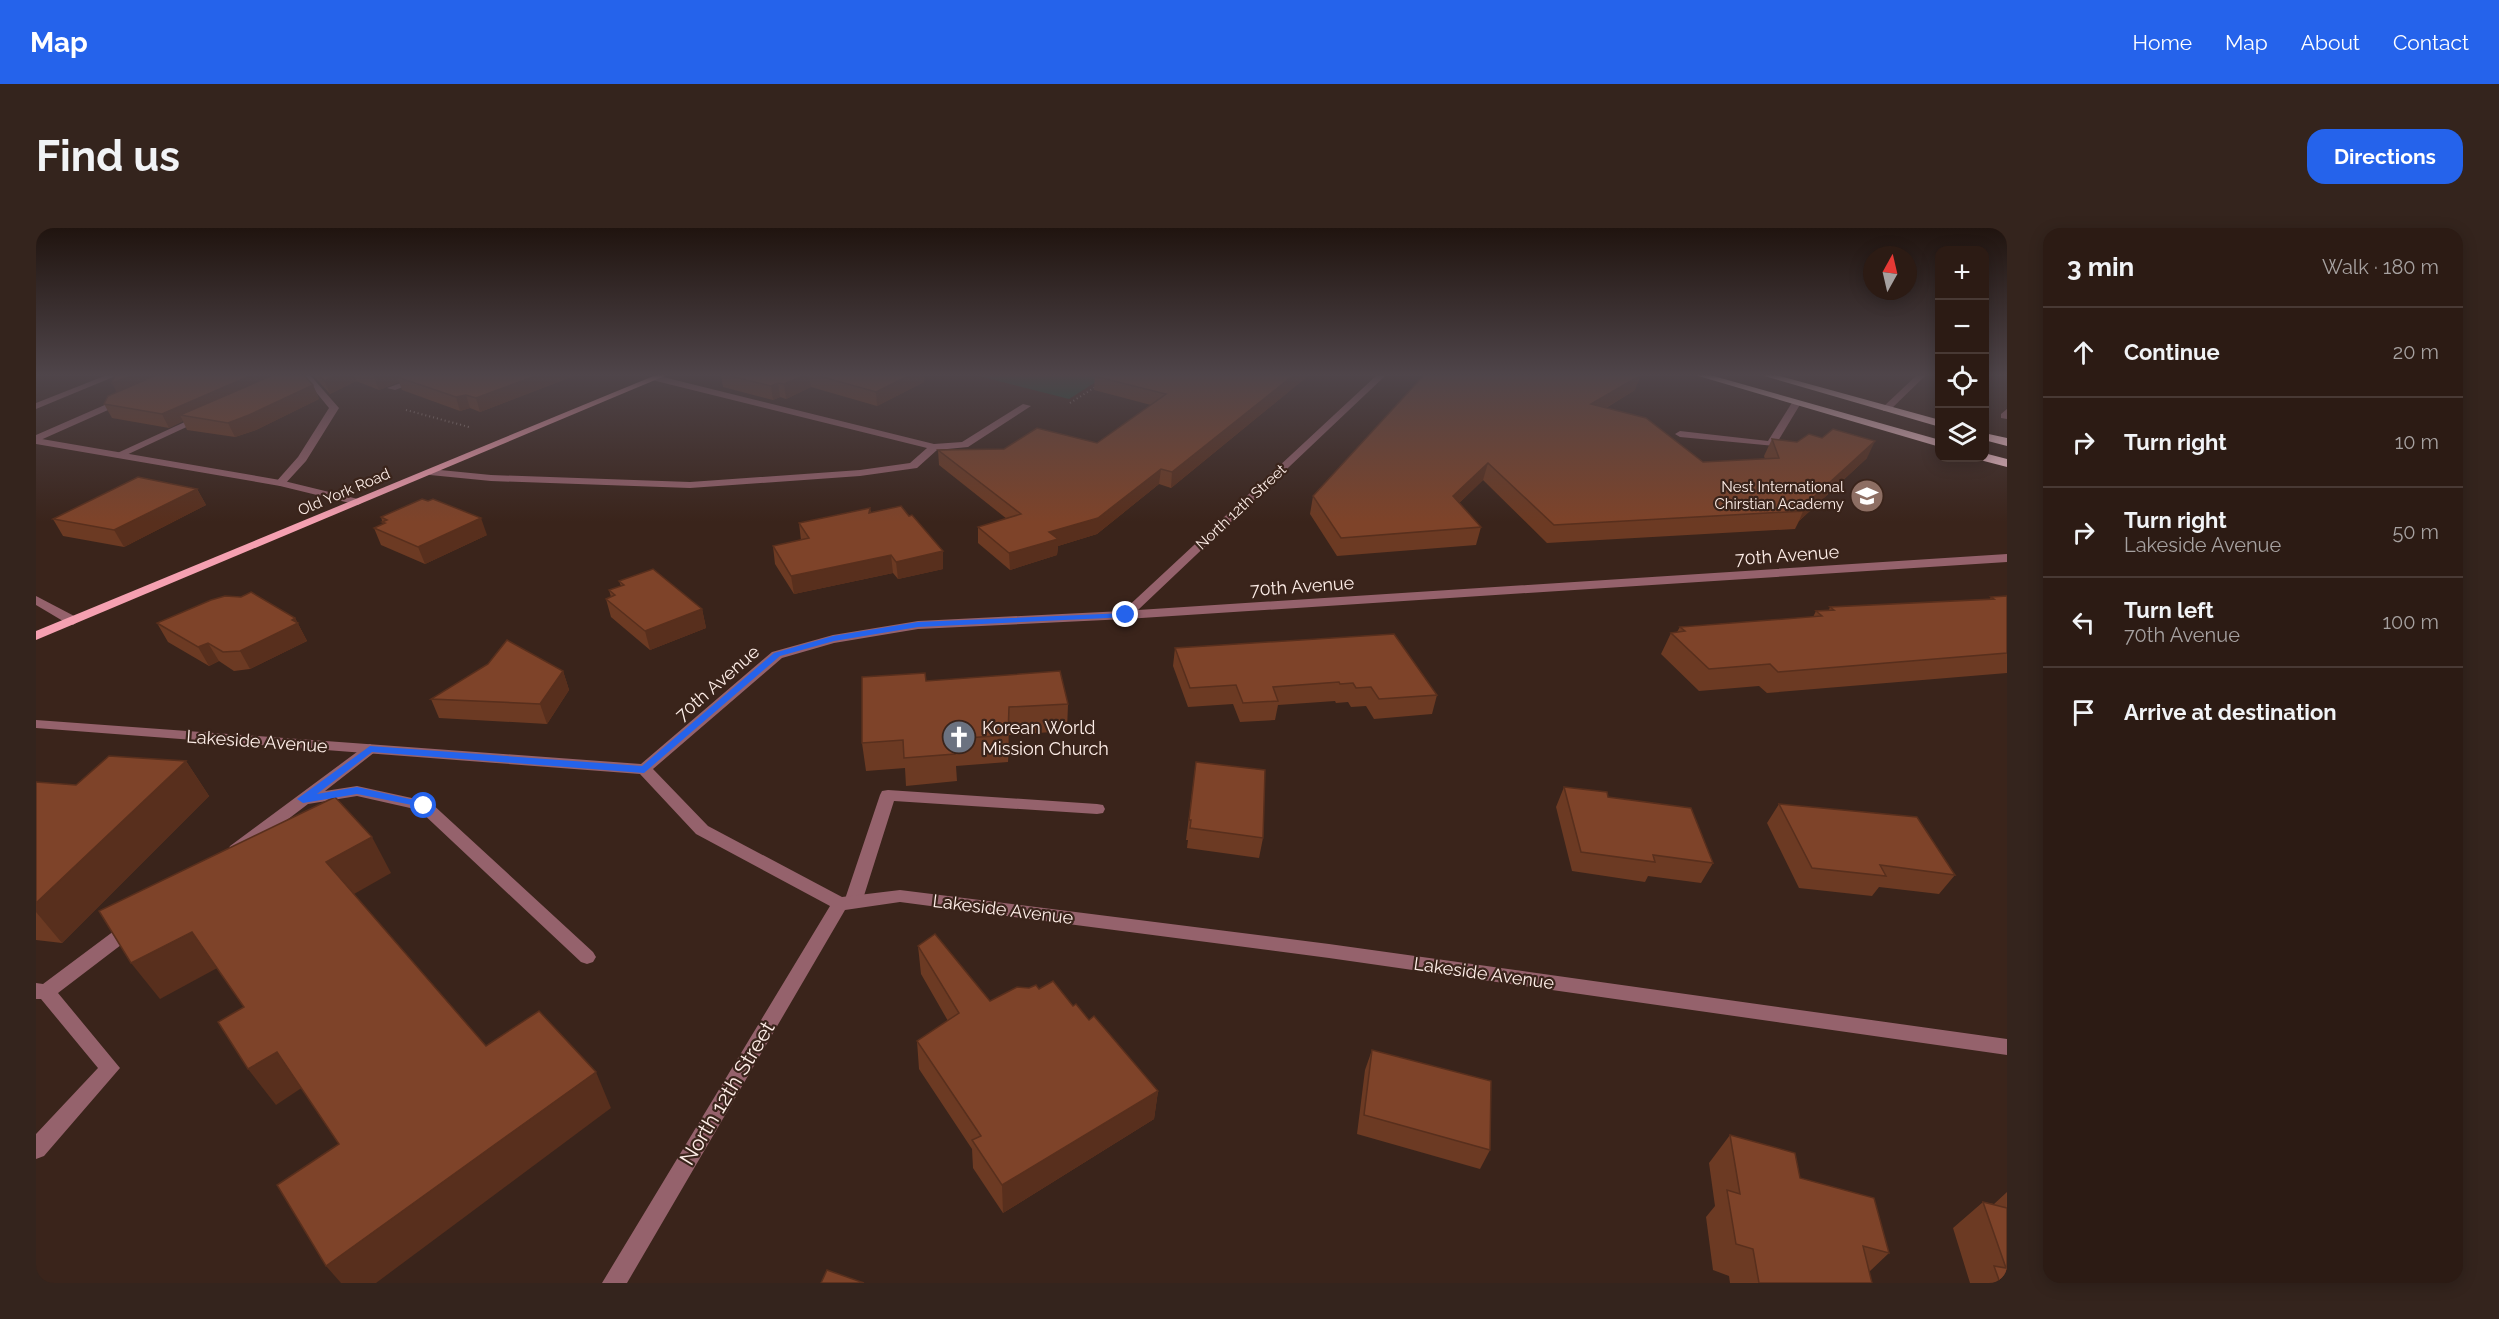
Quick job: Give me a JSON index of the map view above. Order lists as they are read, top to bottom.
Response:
{
  "streets": {
    "main road": ["Old York Road"],
    "street": ["North 12th Street", "70th Avenue", "Lakeside Avenue"]
  },
  "crossings": [
    ["North 12th Street", "70th Avenue"],
    ["North 12th Street", "Lakeside Avenue"],
    ["70th Avenue", "Lakeside Avenue"]
  ],
  "places": {
    "school or university": ["Nest International Chirstian Academy"],
    "church": ["Korean World Mission Church"]
  },
  "north": "top",
  "page": {
    "header": "Map",
    "nav": [
      "Home",
      "Map",
      "About",
      "Contact"
    ],
    "buttons": "Directions",
    "title": "Find us",
    "heading": ["3 min", "Walk · 180 m"],
    "map_buttons": ["+", "−"],
    "list": [
      ["Continue", "20 m"],
      ["Turn right", "10 m"],
      ["Turn right", "Lakeside Avenue", "50 m"],
      ["Turn left", "70th Avenue", "100 m"],
      "Arrive at destination"
    ]
  }
}
